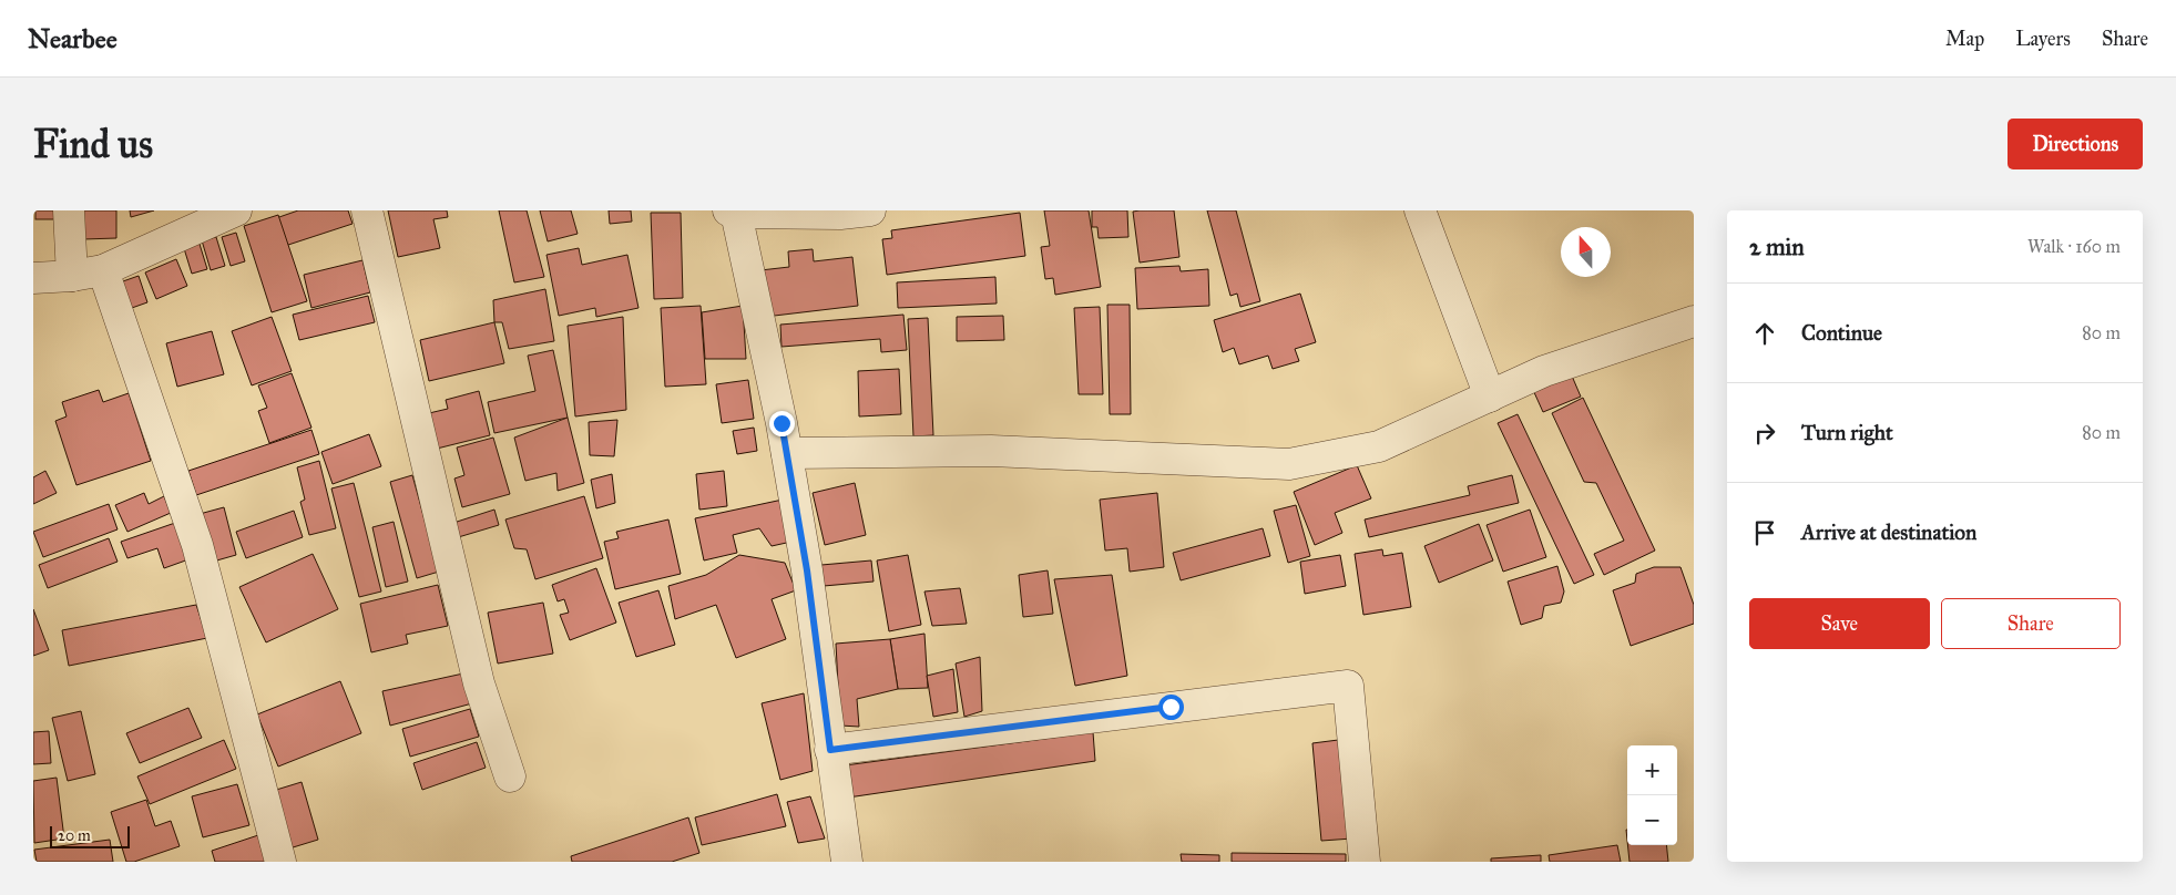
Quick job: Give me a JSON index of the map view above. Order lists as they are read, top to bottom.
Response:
{
  "scale_bar": "20 m",
  "north": "top",
  "page": {
    "header": "Nearbee",
    "nav": ["Map", "Layers", "Share"],
    "buttons": [
      "Directions",
      ["Save", "Share"]
    ],
    "title": "Find us",
    "heading": ["2 min", "Walk · 160 m"],
    "list": [
      ["Continue", "80 m"],
      ["Turn right", "80 m"],
      "Arrive at destination"
    ],
    "map_buttons": ["+", "−"],
    "scale": "20 m"
  }
}
